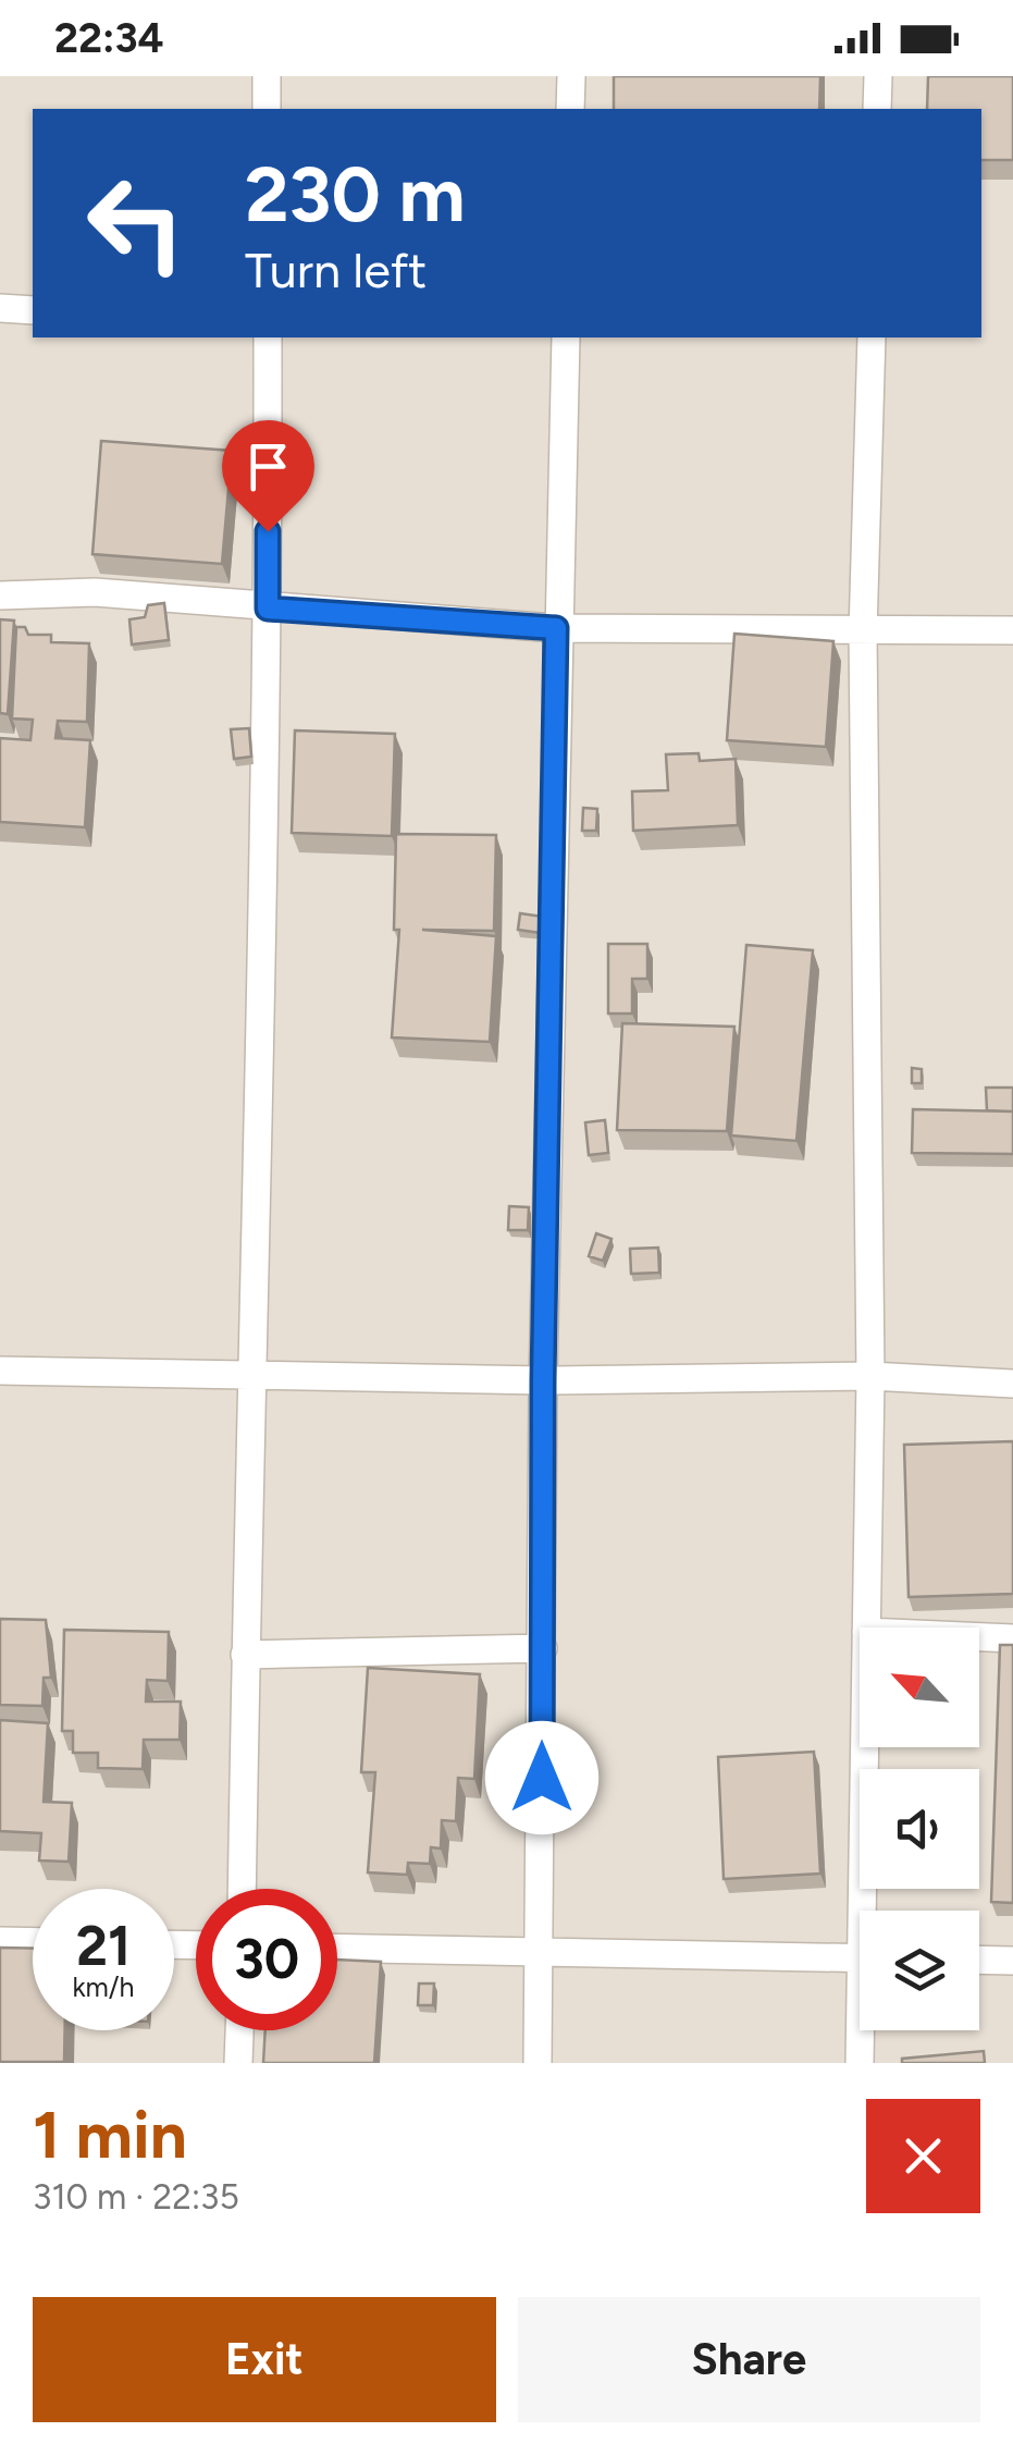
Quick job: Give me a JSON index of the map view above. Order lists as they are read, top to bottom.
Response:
{
  "north": "top left",
  "page": {
    "status": "22:34",
    "turn": ["230 m", "Turn left"],
    "speed": "21 km/h",
    "limit": "30",
    "heading": ["1 min", "310 m · 22:35"],
    "buttons": ["Exit", "Share"]
  }
}
